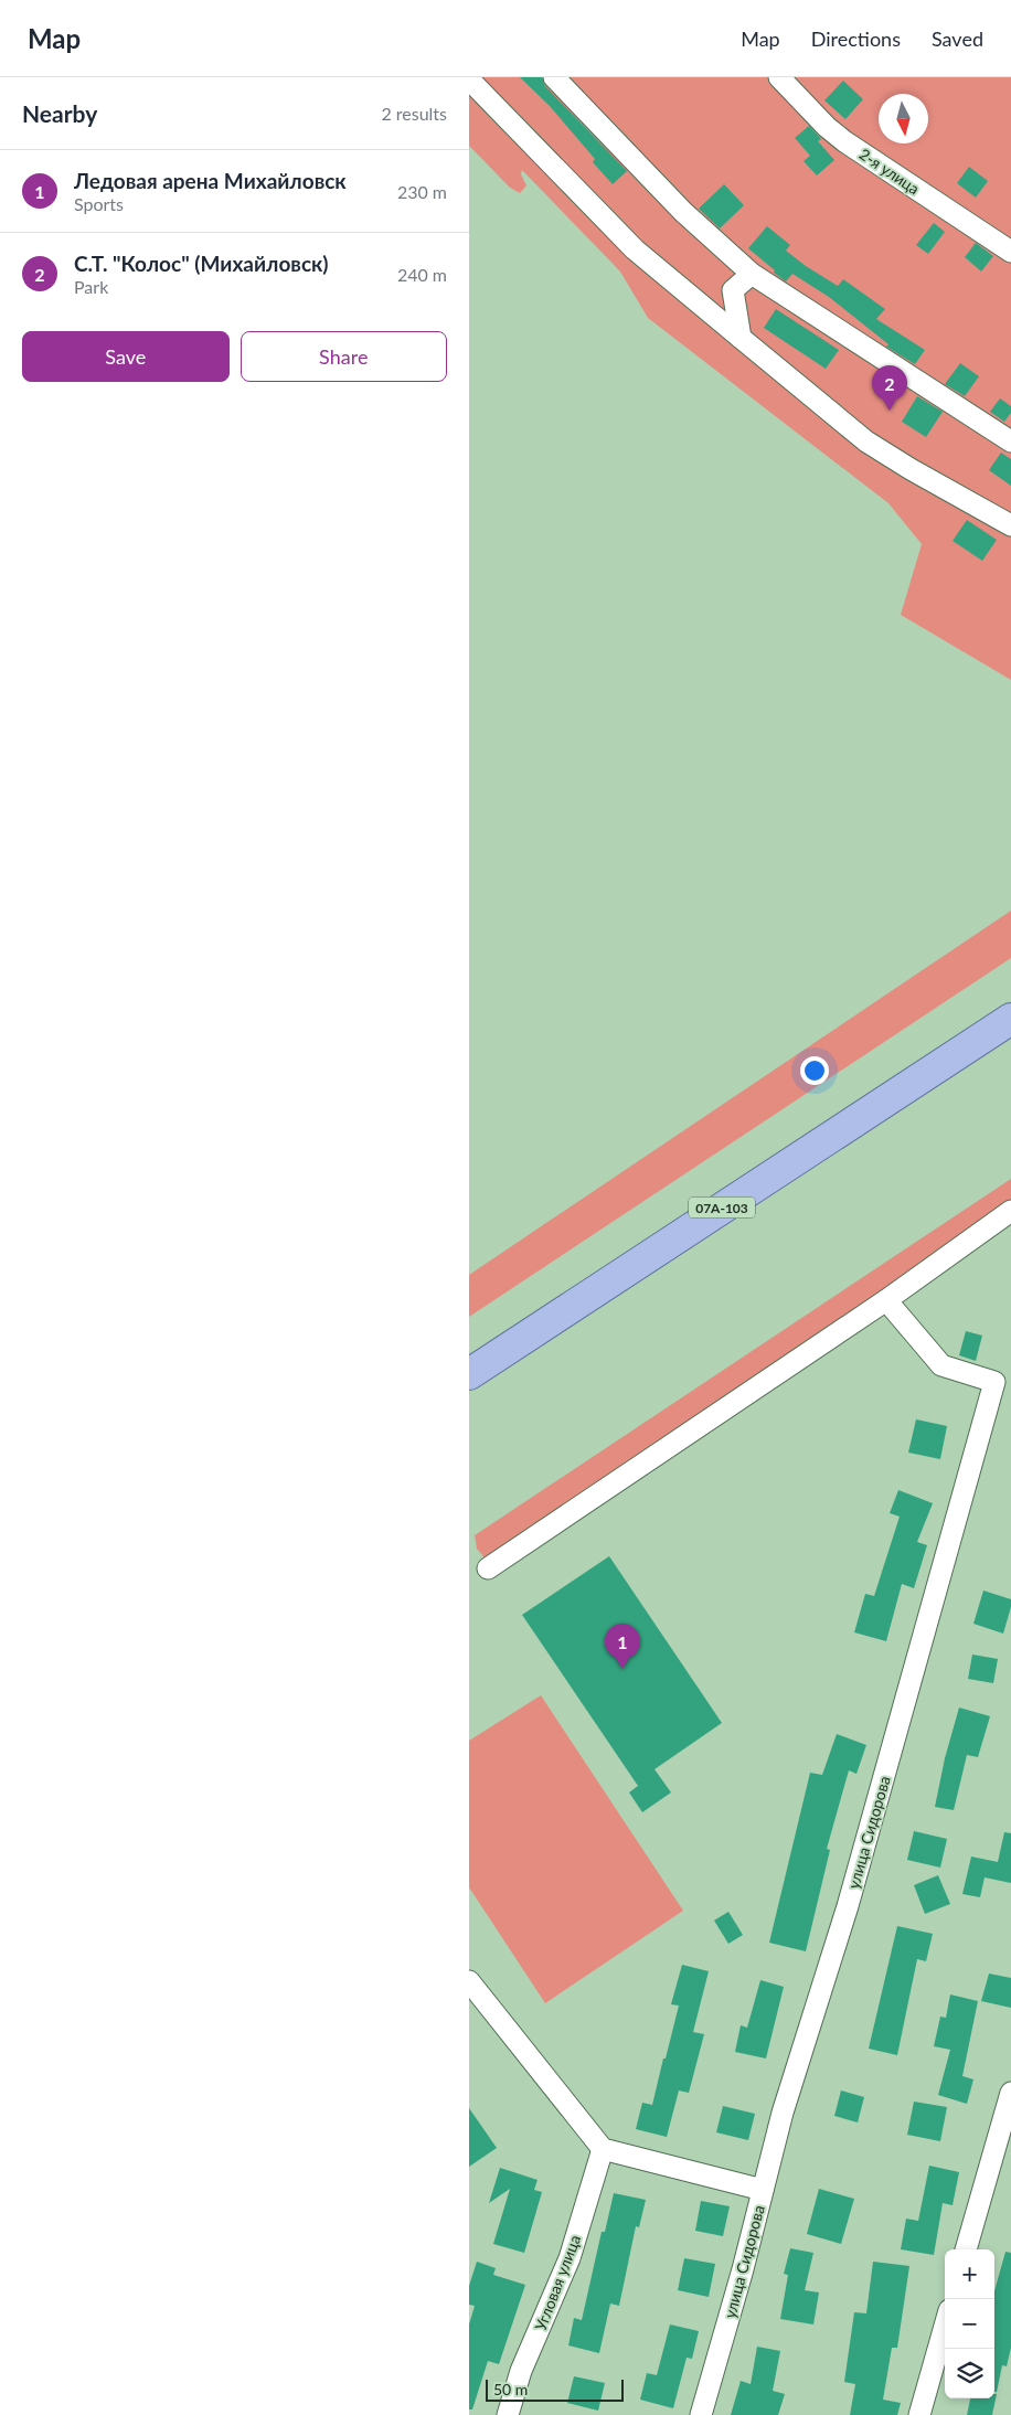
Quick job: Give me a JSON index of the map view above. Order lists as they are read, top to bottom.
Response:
{
  "streets": {
    "main road": ["07А-103"],
    "street": ["2-я улица", "улица Сидорова", "Угловая улица"]
  },
  "scale_bar": "50 m",
  "north": "bottom",
  "page": {
    "header": "Map",
    "nav": ["Map", "Directions", "Saved"],
    "heading": ["Nearby", "2 results"],
    "list": [
      {
        "mark": "1",
        "name": "Ледовая арена Михайловск",
        "note": "Sports",
        "value": "230 m"
      },
      {
        "mark": "2",
        "name": "С.Т. \"Колос\" (Михайловск)",
        "note": "Park",
        "value": "240 m"
      }
    ],
    "buttons": ["Save", "Share"],
    "pins": ["2", "1"],
    "map_buttons": ["+", "−"],
    "scale": "50 m"
  }
}
